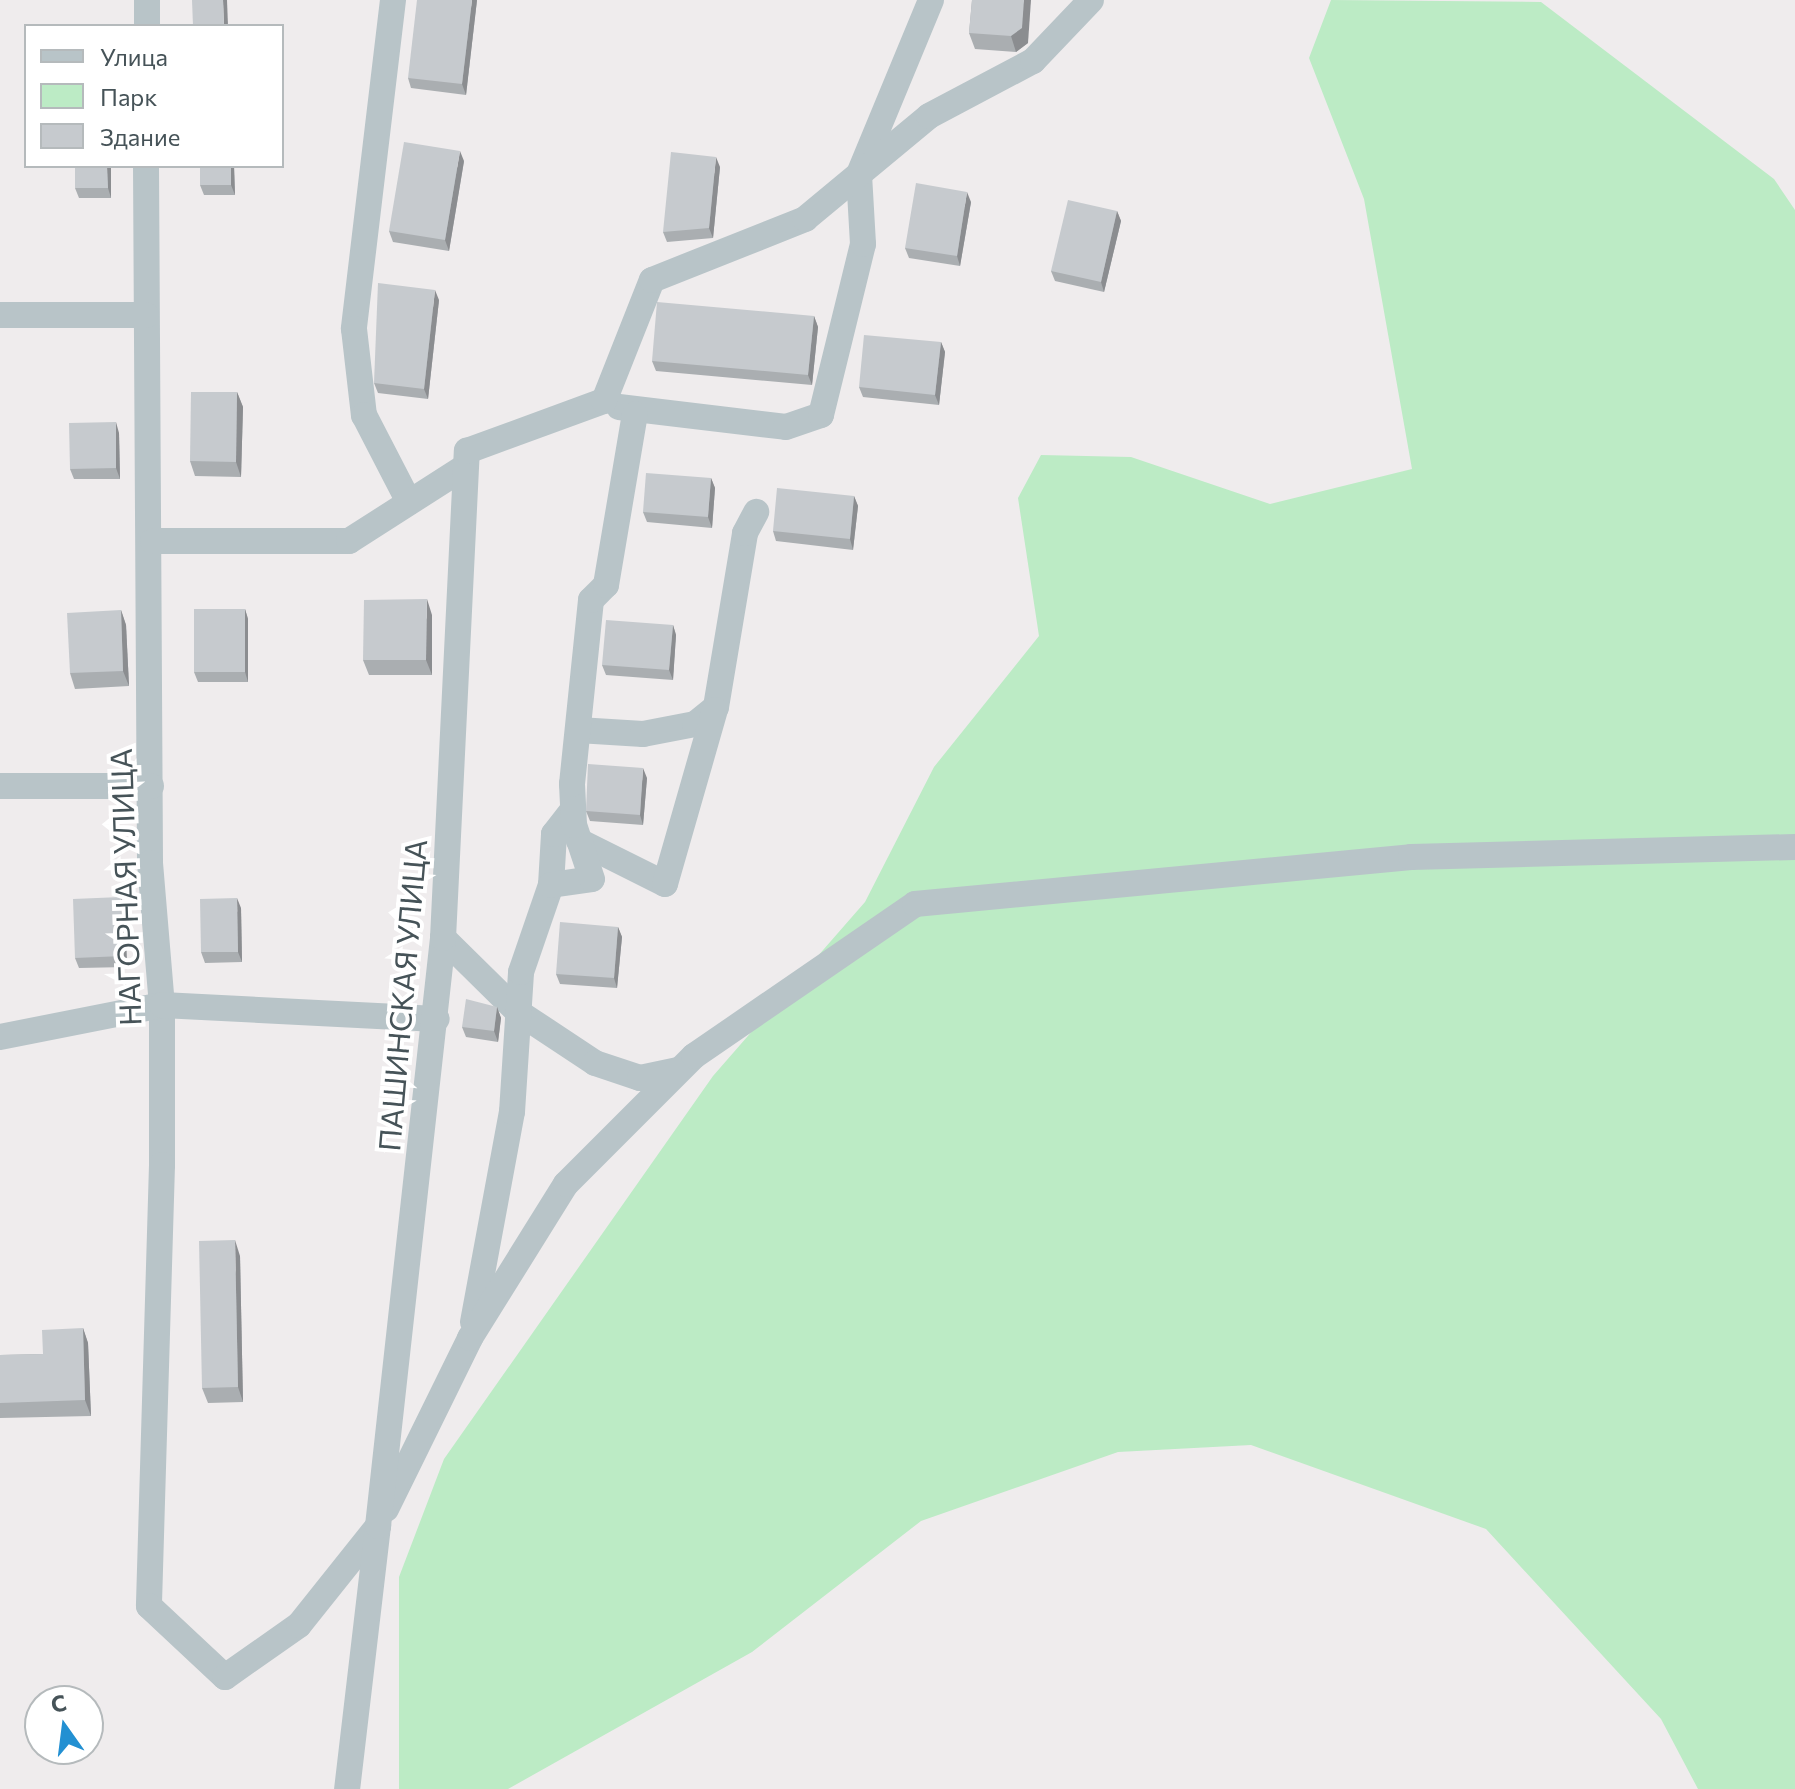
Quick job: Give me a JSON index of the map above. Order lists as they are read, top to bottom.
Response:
{
  "streets": {
    "street": ["НАГОРНАЯ УЛИЦА", "ПАШИНСКАЯ УЛИЦА"]
  },
  "crossings": [
    ["НАГОРНАЯ УЛИЦА", "ПАШИНСКАЯ УЛИЦА"]
  ],
  "legend": ["Улица", "Парк", "Здание"],
  "north": "top"
}
